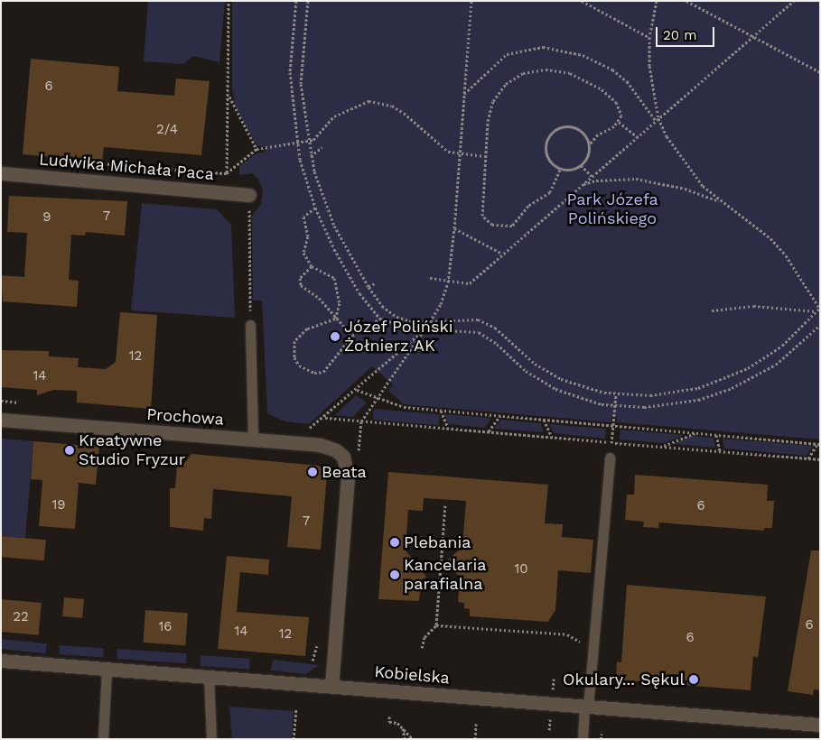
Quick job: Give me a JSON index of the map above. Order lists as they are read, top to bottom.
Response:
{
  "streets": {
    "street": ["Ludwika Michała Paca", "Prochowa", "Kobielska"]
  },
  "crossings": [
    ["Prochowa", "Kobielska"]
  ],
  "parks": ["Park Józefa Polińskiego"],
  "places": [
    "Józef Poliński Żołnierz AK",
    "Kreatywne Studio Fryzur",
    "Beata",
    "Plebania",
    "Kancelaria parafialna",
    "Okulary... Sękul"
  ],
  "house_numbers": [
    "6",
    "2/4",
    "7",
    "9",
    "12",
    "14",
    "19",
    "6",
    "7",
    "10",
    "22",
    "6",
    "16",
    "14",
    "12",
    "6"
  ],
  "scale_bar": "20 m"
}
